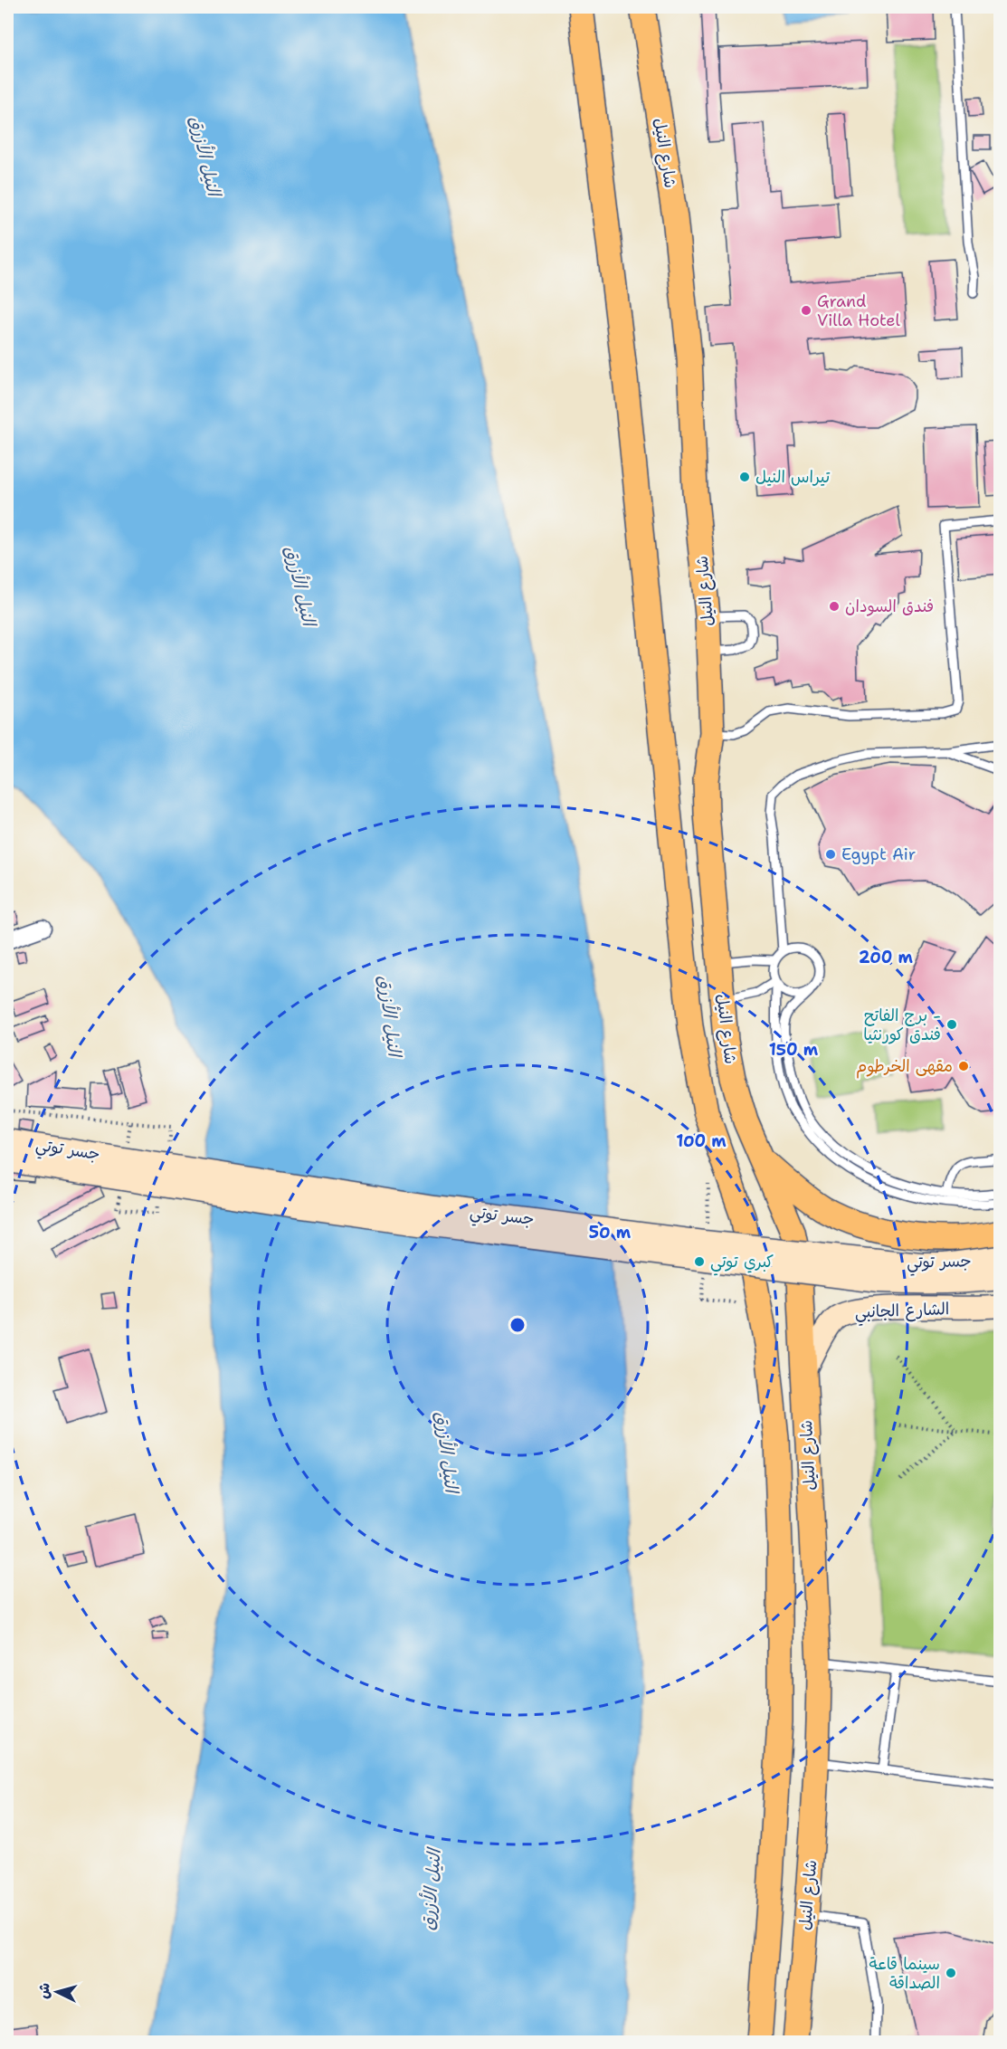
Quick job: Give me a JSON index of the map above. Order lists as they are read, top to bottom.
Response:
{
  "streets": {
    "main road": ["شارع النيل"],
    "street": ["جسر توتي", "الشارع الجانبي"]
  },
  "crossings": [
    ["شارع النيل", "الشارع الجانبي"]
  ],
  "water": ["النيل الأزرق"],
  "places": [
    "Grand Villa Hotel",
    "تيراس النيل",
    "فندق السودان",
    "Egypt Air",
    "برج الفاتح - فندق كورنثيا",
    "مقهى الخرطوم",
    "كبري توتي",
    "سينما قاعة الصداقة"
  ],
  "north": "left",
  "rings": [
    "200 m",
    "150 m",
    "100 m",
    "50 m"
  ]
}
